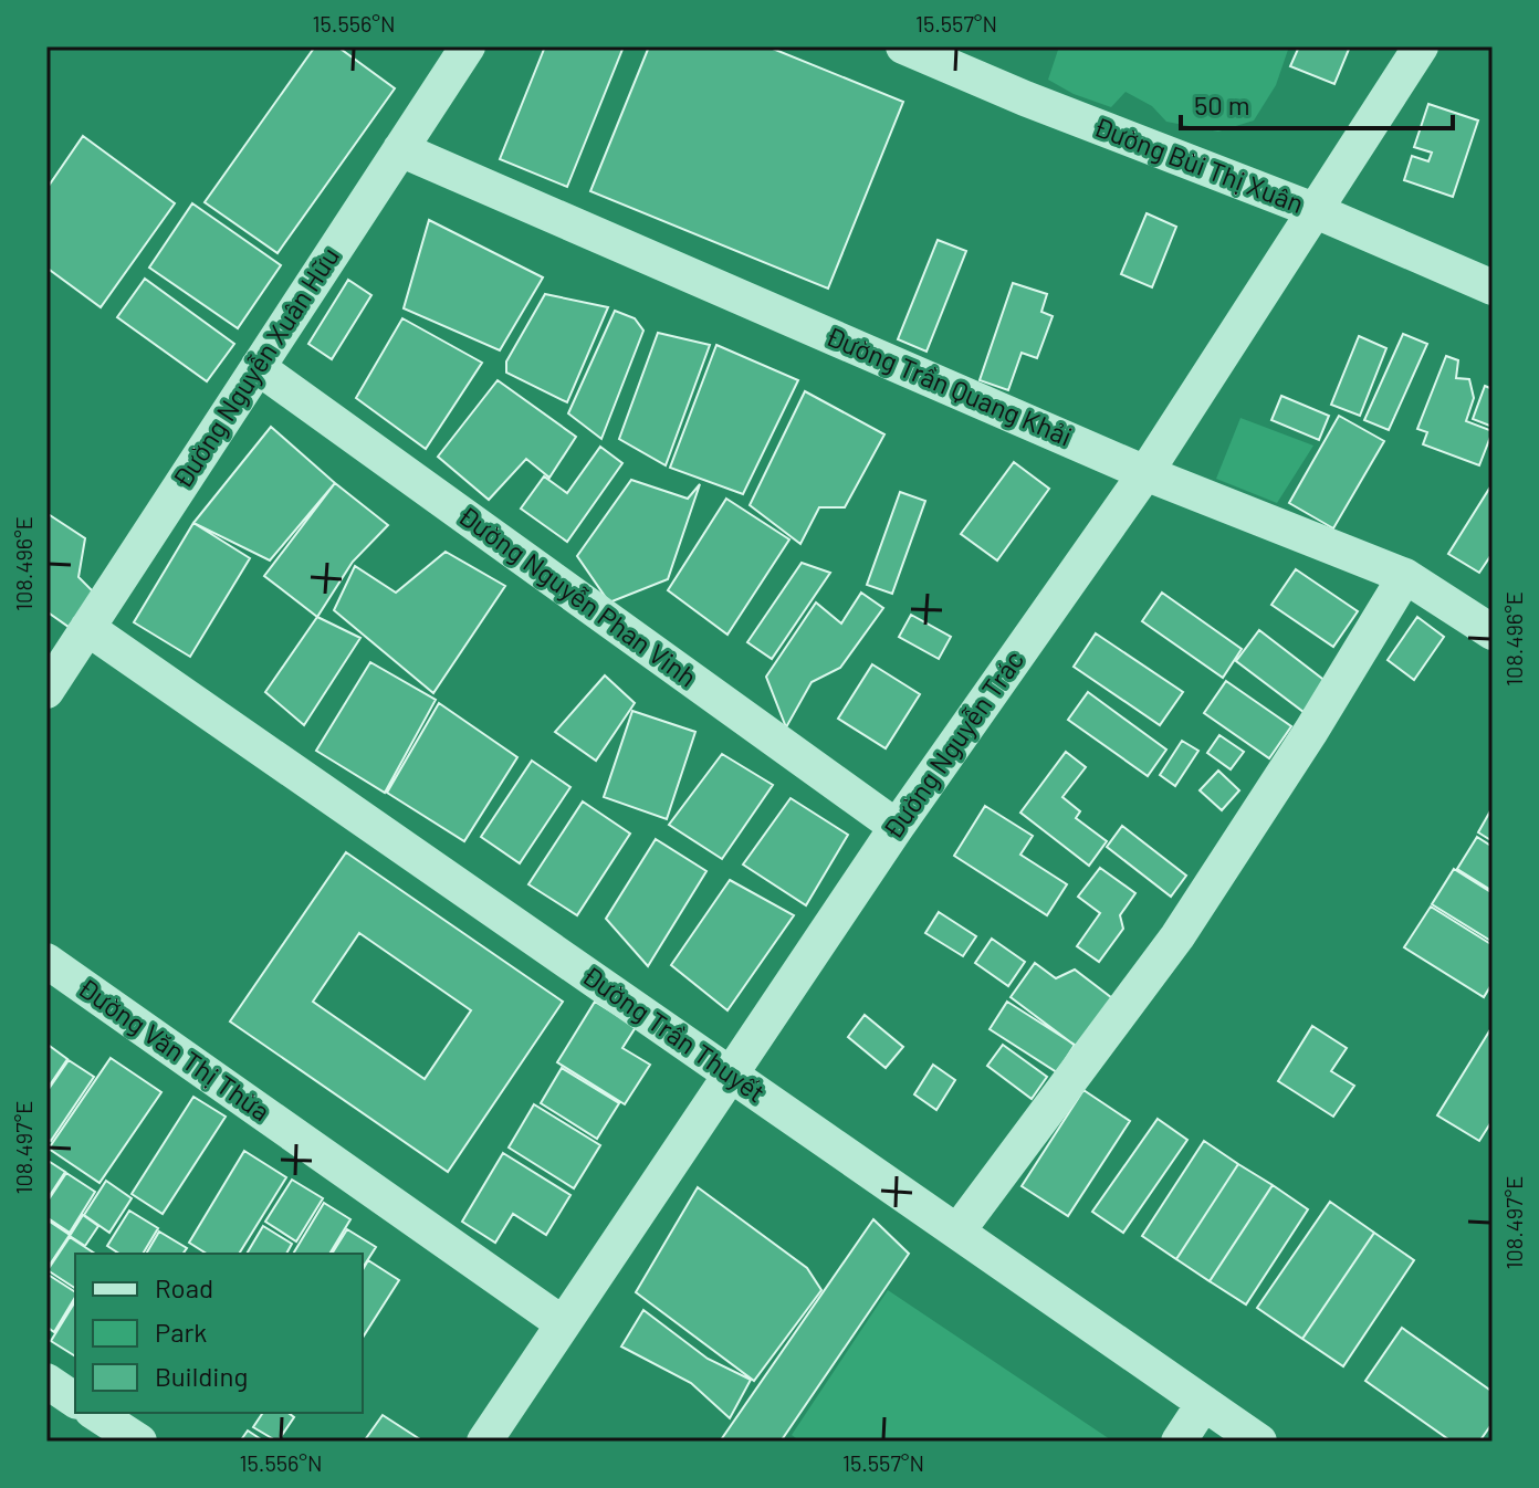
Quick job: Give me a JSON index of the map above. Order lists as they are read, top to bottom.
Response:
{
  "streets": {
    "street": [
      "Đường Bùi Thị Xuân",
      "Đường Nguyễn Xuân Hữu",
      "Đường Trần Quang Khải",
      "Đường Nguyễn Phan Vinh",
      "Đường Nguyễn Trác",
      "Đường Trần Thuyết",
      "Đường Văn Thị Thừa"
    ]
  },
  "crossings": [
    ["Đường Bùi Thị Xuân", "Đường Nguyễn Trác"],
    ["Đường Nguyễn Xuân Hữu", "Đường Trần Quang Khải"],
    ["Đường Nguyễn Xuân Hữu", "Đường Nguyễn Phan Vinh"],
    ["Đường Nguyễn Xuân Hữu", "Đường Trần Thuyết"],
    ["Đường Trần Quang Khải", "Đường Nguyễn Trác"],
    ["Đường Nguyễn Phan Vinh", "Đường Nguyễn Trác"],
    ["Đường Nguyễn Trác", "Đường Trần Thuyết"],
    ["Đường Nguyễn Trác", "Đường Văn Thị Thừa"]
  ],
  "legend": ["Road", "Park", "Building"],
  "scale_bar": "50 m",
  "coordinates": [
    "15.556°N",
    "15.557°N",
    "108.496°E",
    "108.497°E"
  ]
}
